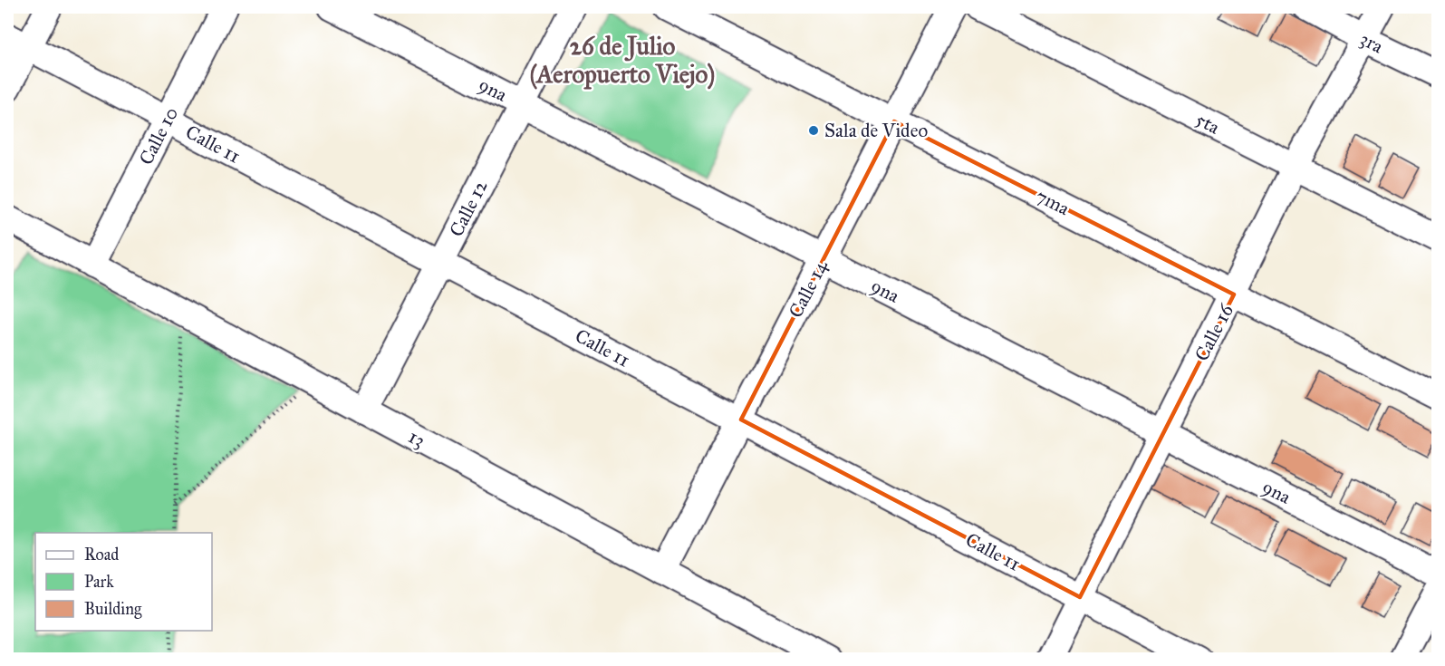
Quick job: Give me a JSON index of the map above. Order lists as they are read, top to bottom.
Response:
{
  "streets": {
    "street": [
      "3ra",
      "9na",
      "5ta",
      "Calle 10",
      "Calle 11",
      "7ma",
      "Calle 12",
      "Calle 14",
      "Calle 16",
      "13"
    ]
  },
  "crossings": [
    ["3ra", "Calle 16"],
    ["9na", "Calle 12"],
    ["9na", "Calle 14"],
    ["9na", "Calle 16"],
    ["5ta", "Calle 16"],
    ["Calle 10", "Calle 11"],
    ["Calle 10", "13"],
    ["Calle 11", "Calle 12"],
    ["Calle 11", "Calle 14"],
    ["Calle 11", "Calle 16"],
    ["7ma", "Calle 14"],
    ["7ma", "Calle 16"],
    ["Calle 12", "13"],
    ["Calle 14", "13"]
  ],
  "districts": ["26 de Julio (Aeropuerto Viejo)"],
  "places": ["Sala de Video"],
  "legend": ["Road", "Park", "Building"]
}
